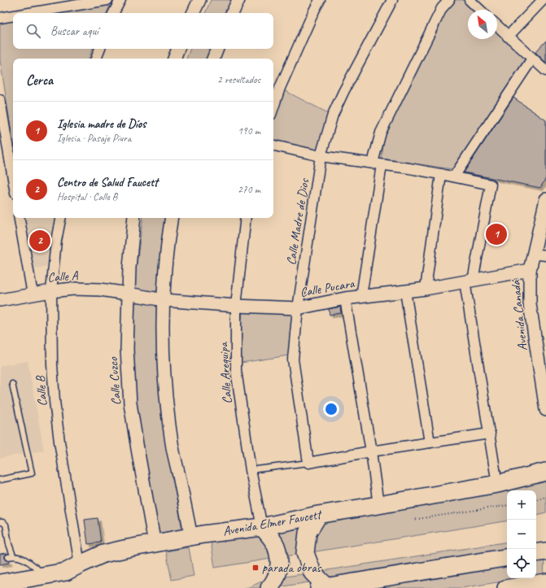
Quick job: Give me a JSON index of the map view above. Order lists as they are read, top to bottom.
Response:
{
  "streets": {
    "highway": ["Avenida Elmer Faucett"],
    "street": [
      "Calle Madre de Dios",
      "Calle A",
      "Calle Pucara",
      "Avenida Canadá",
      "Calle Arequipa",
      "Calle Cuzco",
      "Calle B"
    ]
  },
  "crossings": [
    ["Calle Madre de Dios", "Calle Pucara"],
    ["Calle A", "Calle Pucara"],
    ["Calle A", "Calle Cuzco"],
    ["Calle A", "Calle B"],
    ["Calle Pucara", "Avenida Canadá"],
    ["Calle Pucara", "Calle Arequipa"],
    ["Calle Pucara", "Calle Cuzco"],
    ["Calle Arequipa", "Avenida Elmer Faucett"],
    ["Calle Cuzco", "Avenida Elmer Faucett"],
    ["Calle B", "Avenida Elmer Faucett"]
  ],
  "places": {
    "transit": ["parada obras"]
  },
  "north": "top left",
  "page": {
    "search": "Buscar aquí",
    "heading": ["Cerca", "2 resultados"],
    "list": [
      {
        "mark": "1",
        "name": "Iglesia madre de Díos",
        "note": "Iglesia · Pasaje Piura",
        "value": "190 m"
      },
      {
        "mark": "2",
        "name": "Centro de Salud Faucett",
        "note": "Hospital · Calle B",
        "value": "270 m"
      }
    ],
    "pins": ["1", "2"],
    "map_buttons": ["+", "−"]
  }
}
